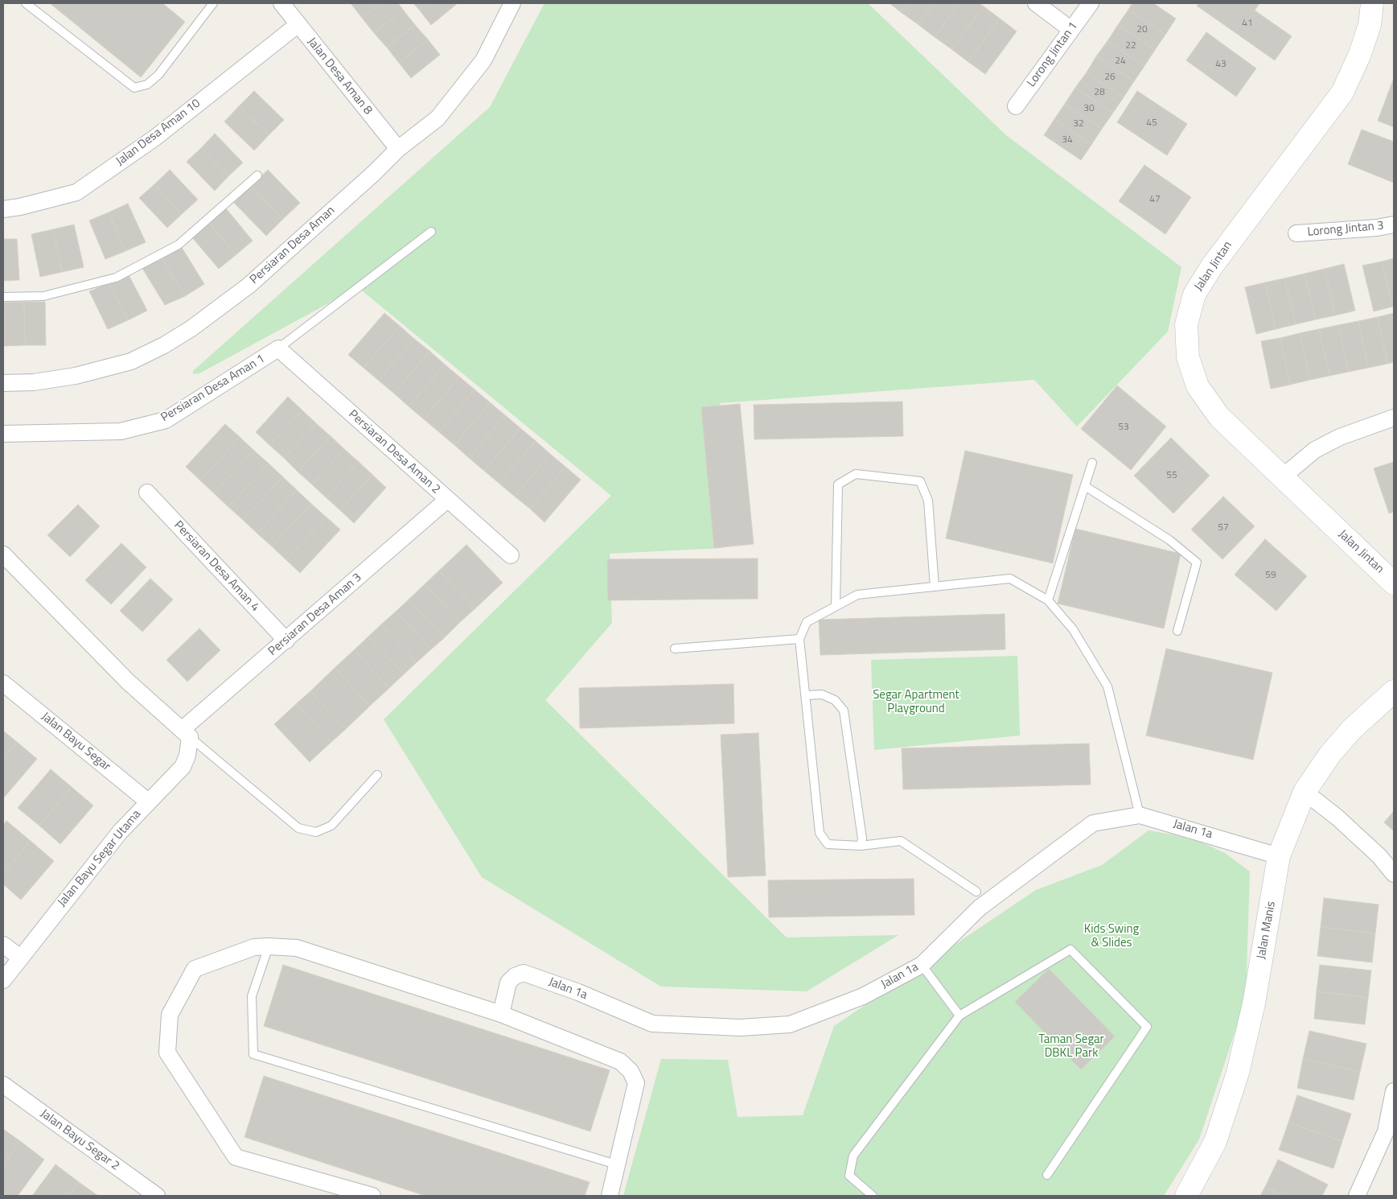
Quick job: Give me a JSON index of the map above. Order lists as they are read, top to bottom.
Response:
{
  "streets": {
    "street": [
      "Lorong Jintan 1",
      "Jalan Desa Aman 8",
      "Jalan Desa Aman 10",
      "Lorong Jintan 3",
      "Persiaran Desa Aman",
      "Jalan Jintan",
      "Persiaran Desa Aman 1",
      "Persiaran Desa Aman 2",
      "Persiaran Desa Aman 4",
      "Persiaran Desa Aman 3",
      "Jalan Bayu Segar",
      "Jalan 1a",
      "Jalan Bayu Segar Utama",
      "Jalan Manis",
      "Jalan Bayu Segar 2"
    ]
  },
  "crossings": [
    ["Jalan Desa Aman 8", "Jalan Desa Aman 10"],
    ["Jalan Desa Aman 8", "Persiaran Desa Aman"],
    ["Persiaran Desa Aman 1", "Persiaran Desa Aman 2"],
    ["Persiaran Desa Aman 2", "Persiaran Desa Aman 3"],
    ["Persiaran Desa Aman 4", "Persiaran Desa Aman 3"],
    ["Persiaran Desa Aman 3", "Jalan Bayu Segar Utama"],
    ["Jalan Bayu Segar", "Jalan Bayu Segar Utama"],
    ["Jalan 1a", "Jalan Manis"]
  ],
  "parks": ["Segar Apartment Playground", "Kids Swing & Slides", "Taman Segar DBKL Park"],
  "house_numbers": [
    "41",
    "20",
    "22",
    "24",
    "43",
    "26",
    "28",
    "30",
    "45",
    "32",
    "34",
    "47",
    "53",
    "55",
    "57",
    "59"
  ]
}
